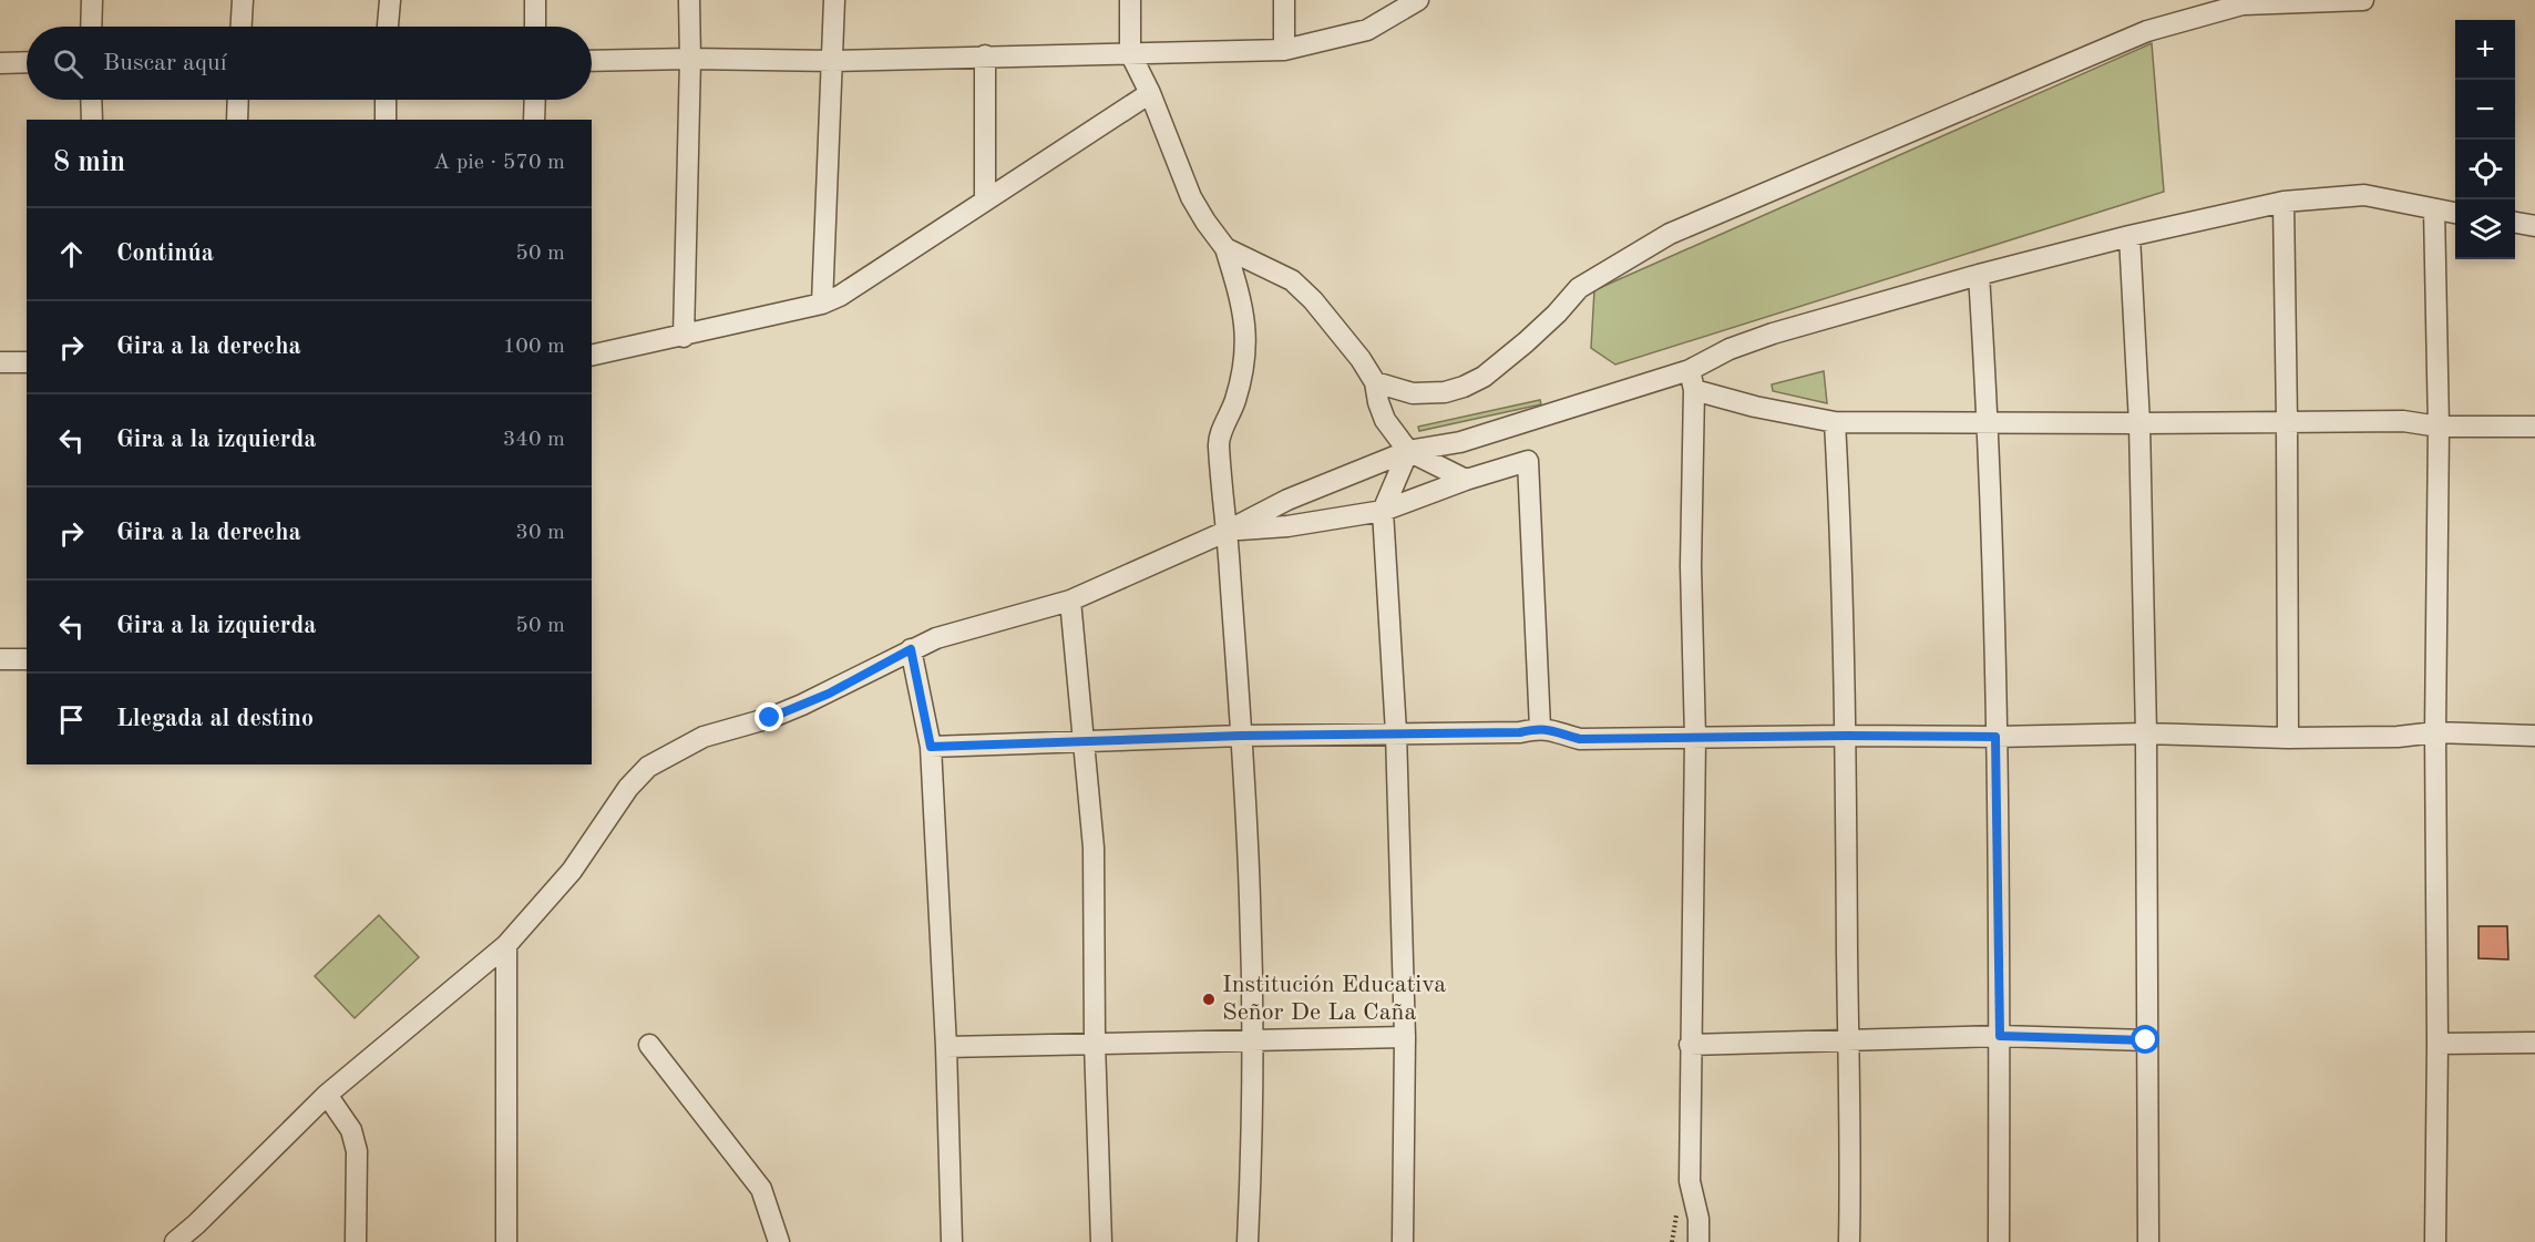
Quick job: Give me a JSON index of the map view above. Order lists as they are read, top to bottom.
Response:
{
  "places": ["Institución Educativa Señor De La Caña"],
  "page": {
    "map_buttons": ["+", "−"],
    "search": "Buscar aquí",
    "heading": ["8 min", "A pie · 570 m"],
    "list": [
      ["Continúa", "50 m"],
      ["Gira a la derecha", "100 m"],
      ["Gira a la izquierda", "340 m"],
      ["Gira a la derecha", "30 m"],
      ["Gira a la izquierda", "50 m"],
      "Llegada al destino"
    ]
  }
}
